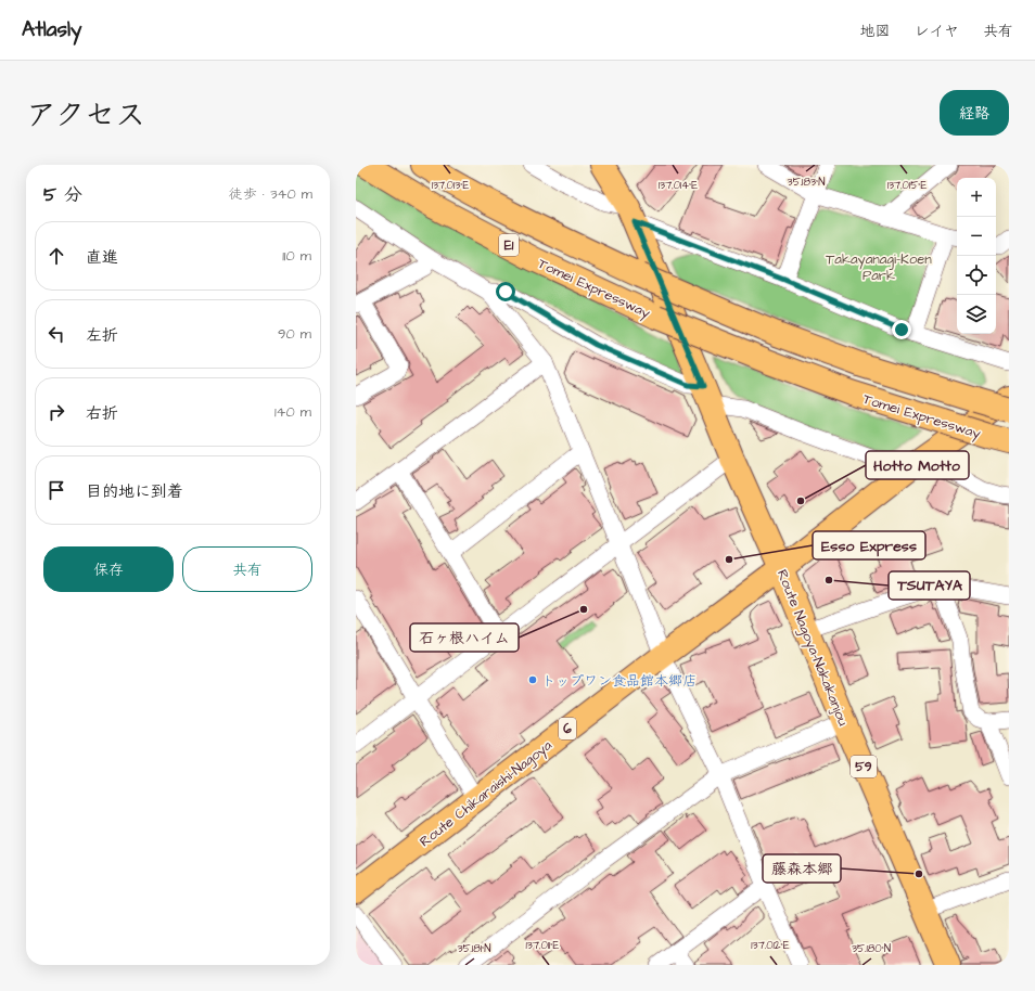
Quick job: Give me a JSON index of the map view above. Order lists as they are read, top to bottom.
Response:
{
  "streets": {
    "main road": [
      "E1",
      "Tomei Expressway",
      "Route Nagoya-Nakakanjou",
      "6",
      "59",
      "Route Chikaraishi-Nagoya"
    ]
  },
  "crossings": [
    ["Route Nagoya-Nakakanjou", "Route Chikaraishi-Nagoya"]
  ],
  "parks": ["Takayanagi-Koen Park"],
  "places": [
    "Hotto Motto",
    "Esso Express",
    "TSUTAYA",
    "石ヶ根ハイム",
    "トップワン食品館本郷店",
    "藤森本郷"
  ],
  "page": {
    "header": "Atlasly",
    "nav": ["地図", "レイヤ", "共有"],
    "title": "アクセス",
    "buttons": [
      "経路",
      ["保存", "共有"]
    ],
    "heading": ["5 分", "徒歩 · 340 m"],
    "map_buttons": ["+", "−"],
    "list": [
      ["直進", "110 m"],
      ["左折", "90 m"],
      ["右折", "140 m"],
      "目的地に到着"
    ]
  },
  "coordinates": [
    "35.183°N",
    "137.015°E",
    "137.013°E",
    "137.014°E",
    "137.011°E",
    "137.012°E",
    "35.181°N",
    "35.180°N"
  ]
}
